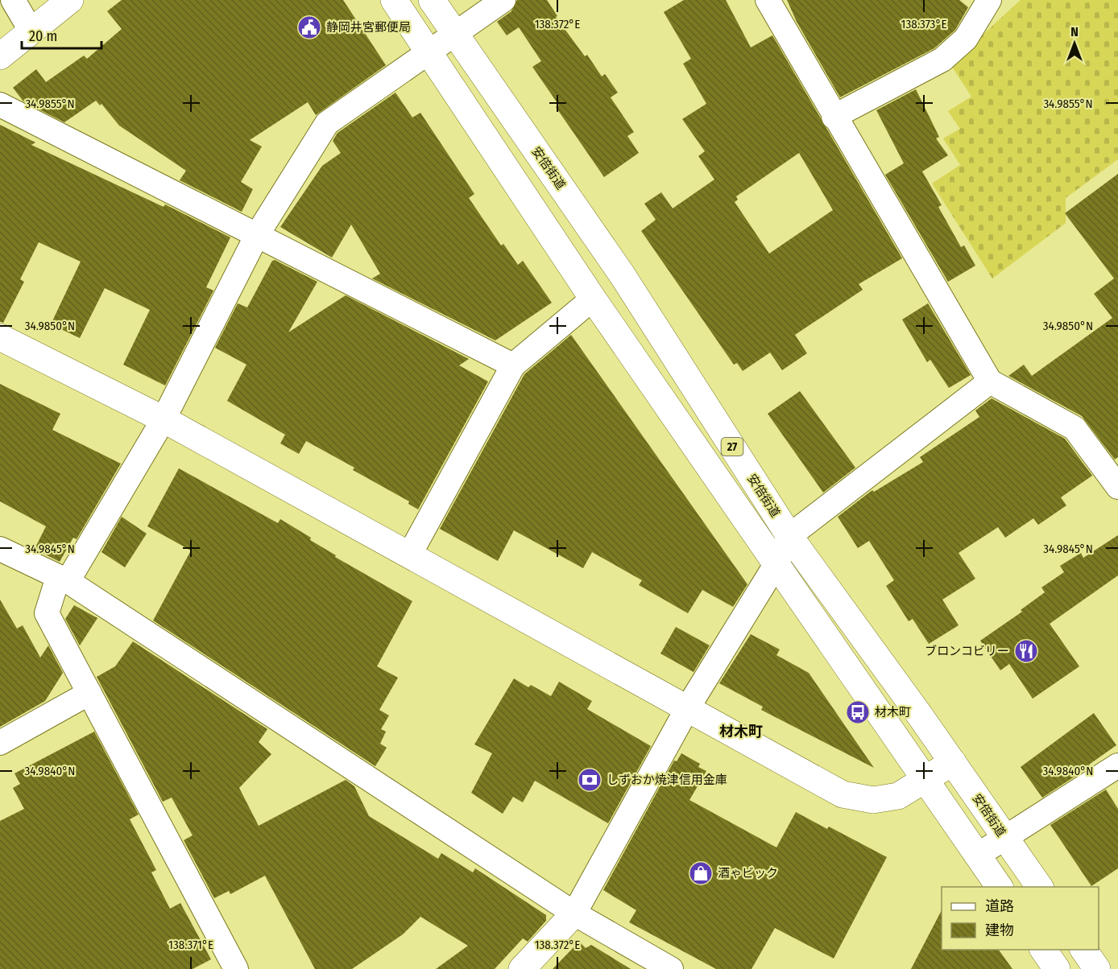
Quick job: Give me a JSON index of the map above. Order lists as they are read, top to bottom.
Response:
{
  "streets": {
    "main road": ["安倍街道", "27"]
  },
  "districts": ["材木町"],
  "places": {
    "public building": ["静岡井宮郵便局"],
    "restaurant": ["ブロンコビリー"],
    "bus stop": ["材木町"],
    "bank": ["しずおか焼津信用金庫"],
    "shop": ["酒ゃビック"]
  },
  "legend": ["道路", "建物"],
  "scale_bar": "20 m",
  "north": "top",
  "coordinates": [
    "138.372°E",
    "138.373°E",
    "34.9855°N",
    "34.9850°N",
    "34.9845°N",
    "34.9840°N",
    "138.371°E"
  ]
}
